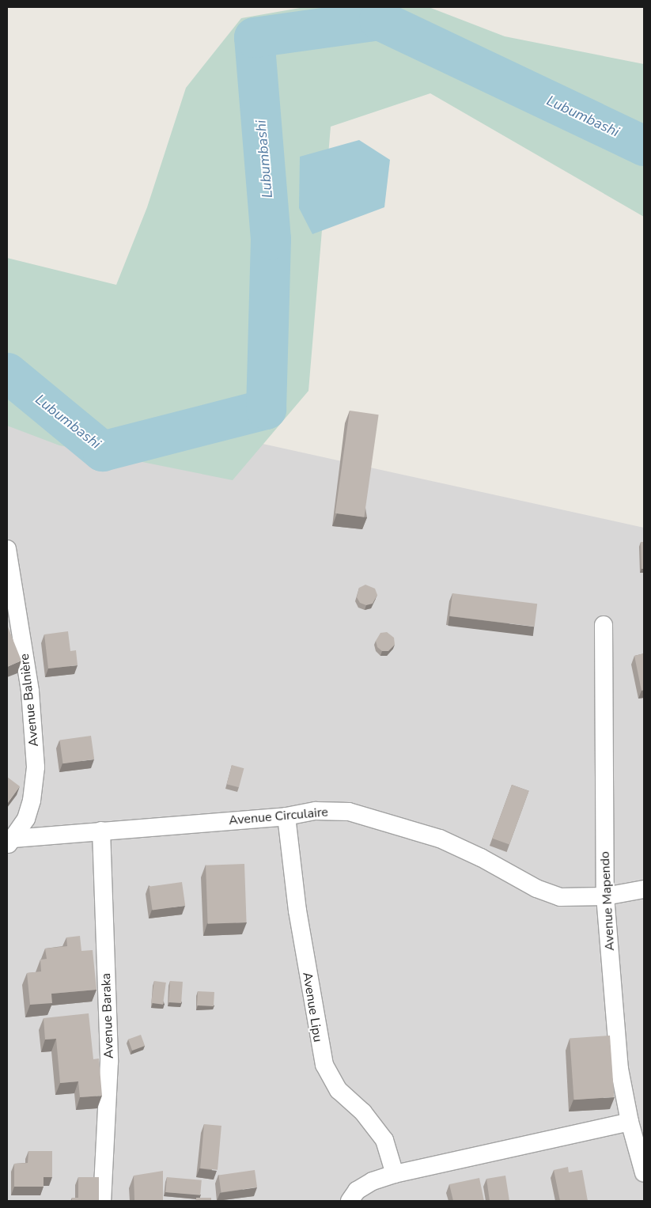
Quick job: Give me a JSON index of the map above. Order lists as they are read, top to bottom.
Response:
{
  "streets": {
    "street": [
      "Avenue Balnière",
      "Avenue Circulaire",
      "Avenue Mapendo",
      "Avenue Lipu",
      "Avenue Baraka"
    ]
  },
  "crossings": [
    ["Avenue Balnière", "Avenue Circulaire"],
    ["Avenue Circulaire", "Avenue Mapendo"],
    ["Avenue Circulaire", "Avenue Lipu"],
    ["Avenue Circulaire", "Avenue Baraka"]
  ],
  "water": ["Lubumbashi"]
}
